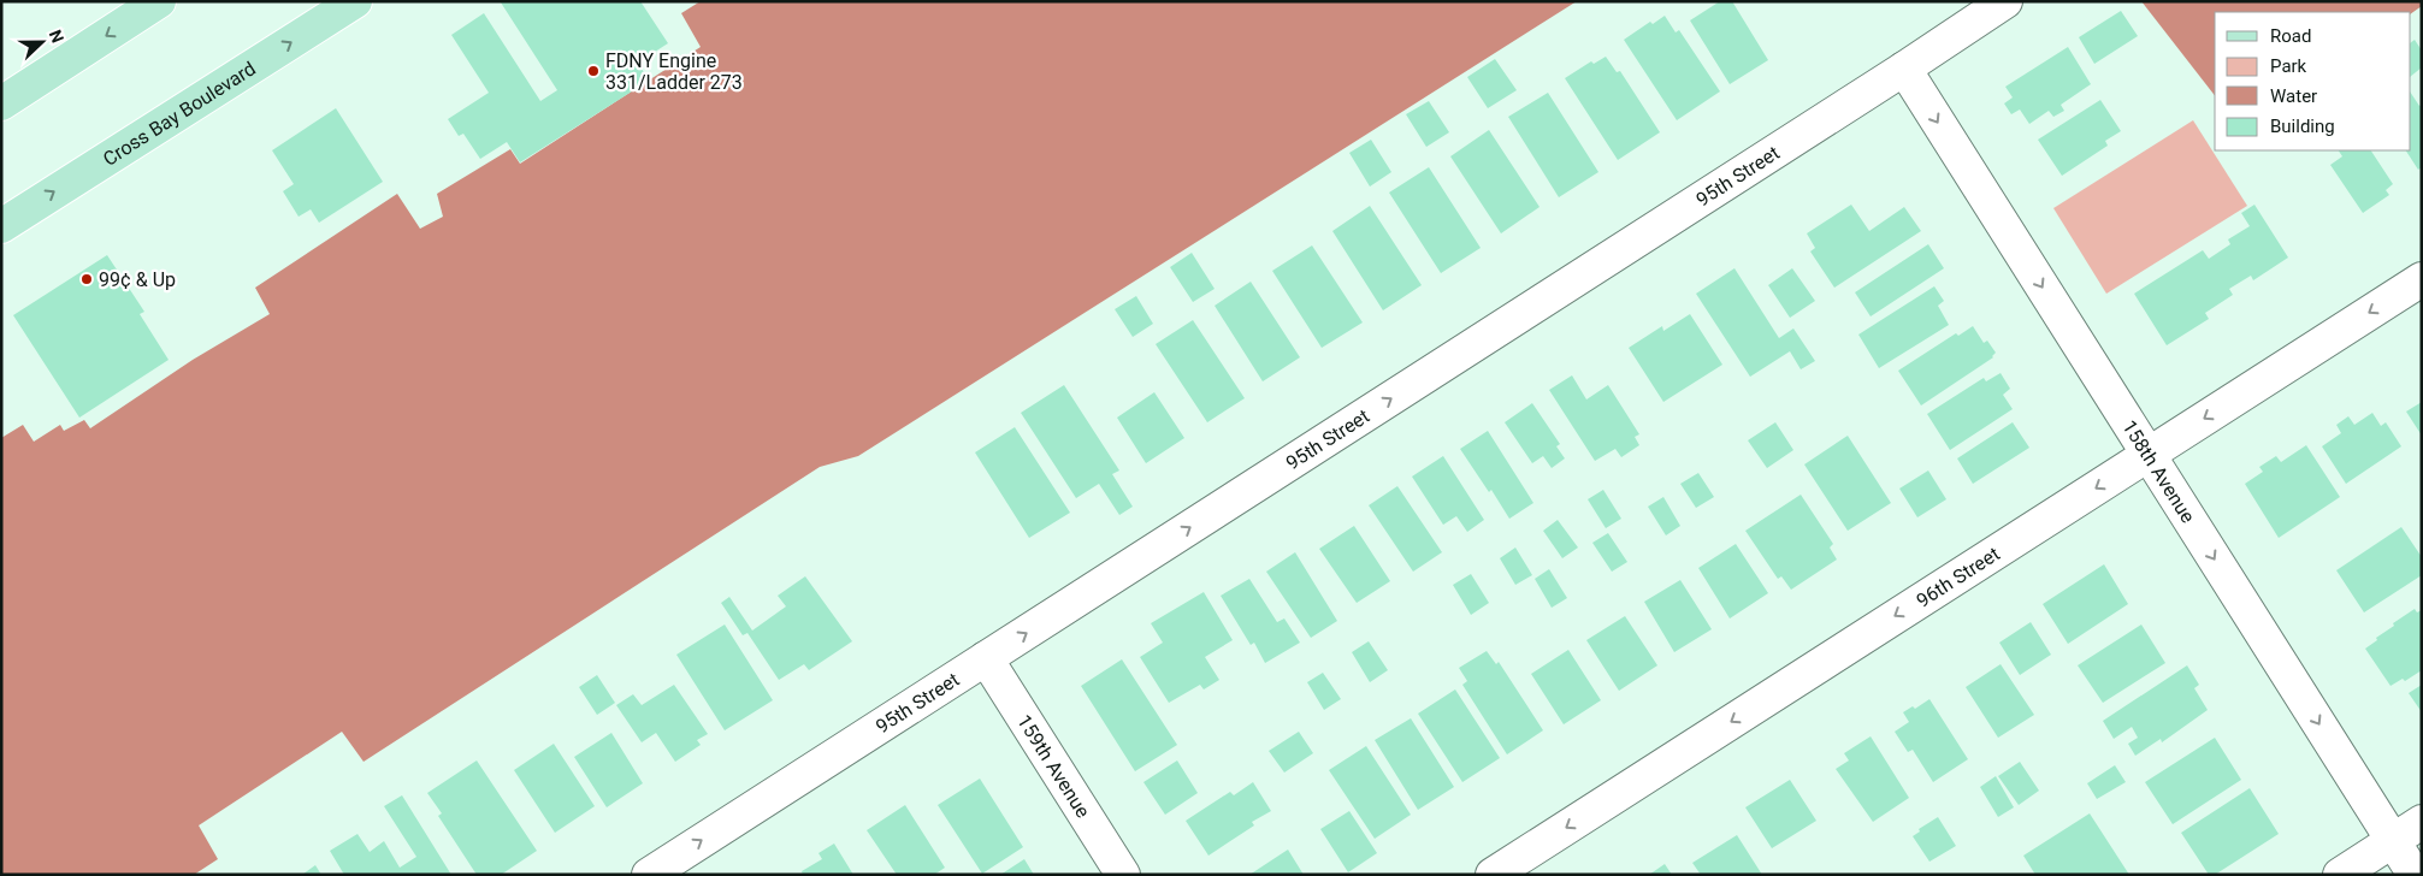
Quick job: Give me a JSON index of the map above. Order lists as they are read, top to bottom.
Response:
{
  "streets": {
    "main road": ["Cross Bay Boulevard"],
    "street": [
      "95th Street",
      "158th Avenue",
      "96th Street",
      "159th Avenue"
    ]
  },
  "crossings": [
    ["95th Street", "158th Avenue"],
    ["95th Street", "159th Avenue"],
    ["158th Avenue", "96th Street"]
  ],
  "one_way": ["95th Street", "158th Avenue", "96th Street"],
  "places": ["FDNY Engine 331/Ladder 273", "99¢ & Up"],
  "legend": [
    "Road",
    "Park",
    "Water",
    "Building"
  ],
  "north": "right"
}
